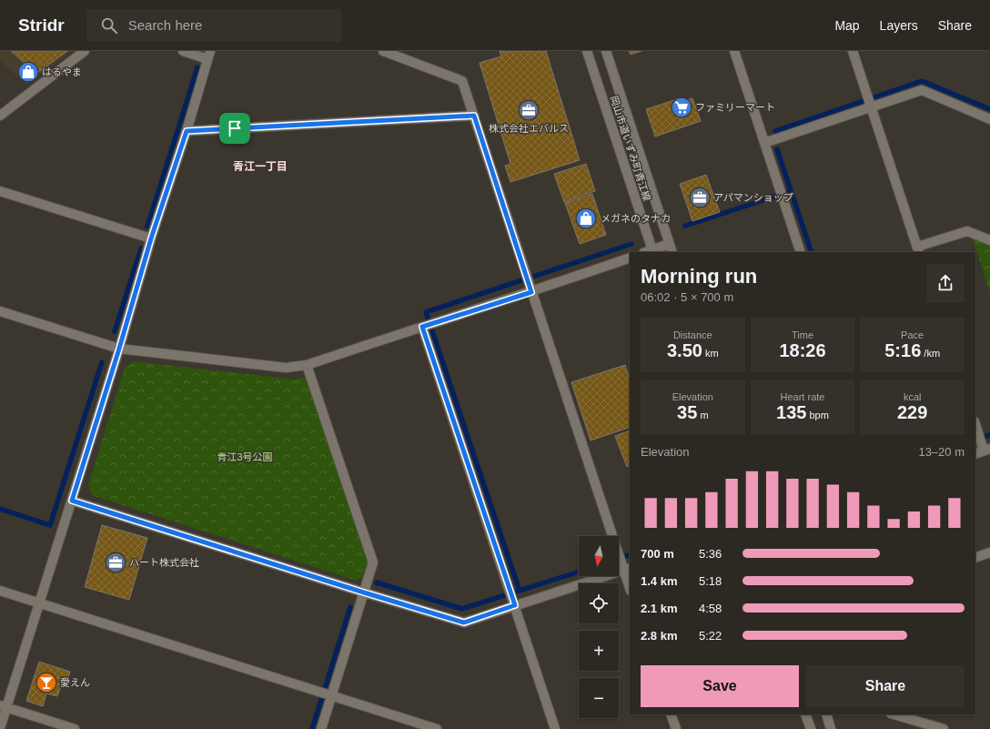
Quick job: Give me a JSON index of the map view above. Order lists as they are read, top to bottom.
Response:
{
  "streets": {
    "street": ["岡山市道いずみ町青江線"]
  },
  "districts": ["青江一丁目"],
  "parks": ["青江3号公園"],
  "places": {
    "shop": ["はるやま", "メガネのタナカ"],
    "supermarket": ["ファミリーマート"],
    "office": ["株式会社エバルス", "アパマンショップ", "ハート株式会社"],
    "bar": ["愛えん"]
  },
  "north": "bottom",
  "page": {
    "header": "Stridr",
    "search": "Search here",
    "nav": ["Map", "Layers", "Share"],
    "heading": ["Morning run", "06:02 · 5 × 700 m"],
    "stats": [
      ["Distance", "3.50 km"],
      ["Time", "18:26"],
      ["Pace", "5:16 /km"],
      ["Elevation", "35 m"],
      ["Heart rate", "135 bpm"],
      ["kcal", "229"]
    ],
    "chart": ["Elevation", "13–20 m"],
    "map_buttons": ["+", "−"],
    "list": [
      {
        "name": "700 m",
        "note": "5:36"
      },
      {
        "name": "1.4 km",
        "note": "5:18"
      },
      {
        "name": "2.1 km",
        "note": "4:58"
      },
      {
        "name": "2.8 km",
        "note": "5:22"
      }
    ],
    "buttons": ["Save", "Share"]
  }
}
